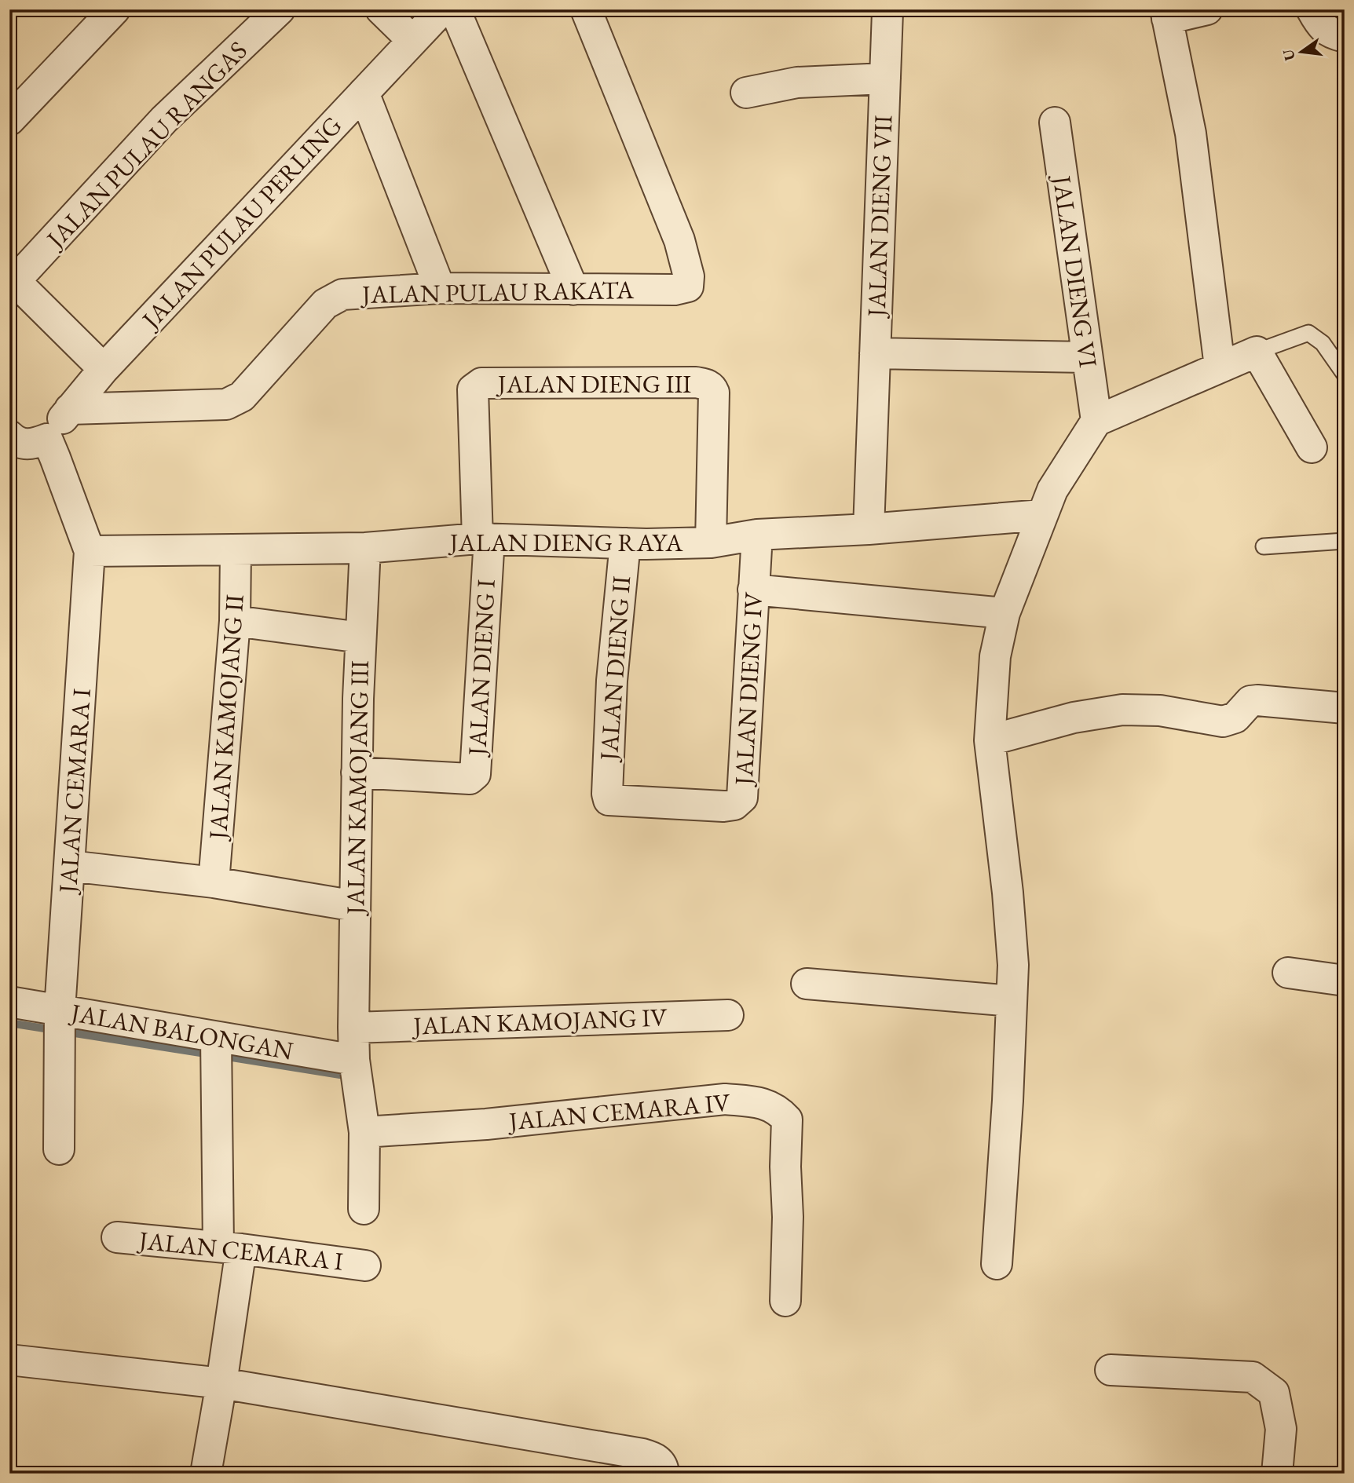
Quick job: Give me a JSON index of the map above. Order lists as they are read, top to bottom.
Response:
{
  "streets": {
    "street": [
      "JALAN PULAU RANGAS",
      "JALAN DIENG VII",
      "JALAN PULAU PERLING",
      "JALAN DIENG VI",
      "JALAN PULAU RAKATA",
      "JALAN DIENG III",
      "JALAN DIENG RAYA",
      "JALAN DIENG I",
      "JALAN DIENG II",
      "JALAN DIENG IV",
      "JALAN KAMOJANG II",
      "JALAN KAMOJANG III",
      "JALAN CEMARA I",
      "JALAN KAMOJANG IV",
      "JALAN BALONGAN",
      "JALAN CEMARA IV"
    ]
  },
  "crossings": [
    ["JALAN DIENG VII", "JALAN DIENG VI"],
    ["JALAN DIENG VII", "JALAN DIENG RAYA"],
    ["JALAN PULAU PERLING", "JALAN PULAU RAKATA"],
    ["JALAN PULAU PERLING", "JALAN CEMARA I"],
    ["JALAN DIENG III", "JALAN DIENG RAYA"],
    ["JALAN DIENG III", "JALAN DIENG I"],
    ["JALAN DIENG RAYA", "JALAN DIENG I"],
    ["JALAN DIENG RAYA", "JALAN DIENG II"],
    ["JALAN DIENG RAYA", "JALAN DIENG IV"],
    ["JALAN DIENG RAYA", "JALAN KAMOJANG II"],
    ["JALAN DIENG RAYA", "JALAN KAMOJANG III"],
    ["JALAN DIENG RAYA", "JALAN CEMARA I"],
    ["JALAN DIENG I", "JALAN KAMOJANG III"],
    ["JALAN DIENG II", "JALAN DIENG IV"],
    ["JALAN KAMOJANG III", "JALAN KAMOJANG IV"],
    ["JALAN KAMOJANG III", "JALAN BALONGAN"],
    ["JALAN KAMOJANG III", "JALAN CEMARA IV"],
    ["JALAN CEMARA I", "JALAN BALONGAN"]
  ],
  "north": "left"
}
